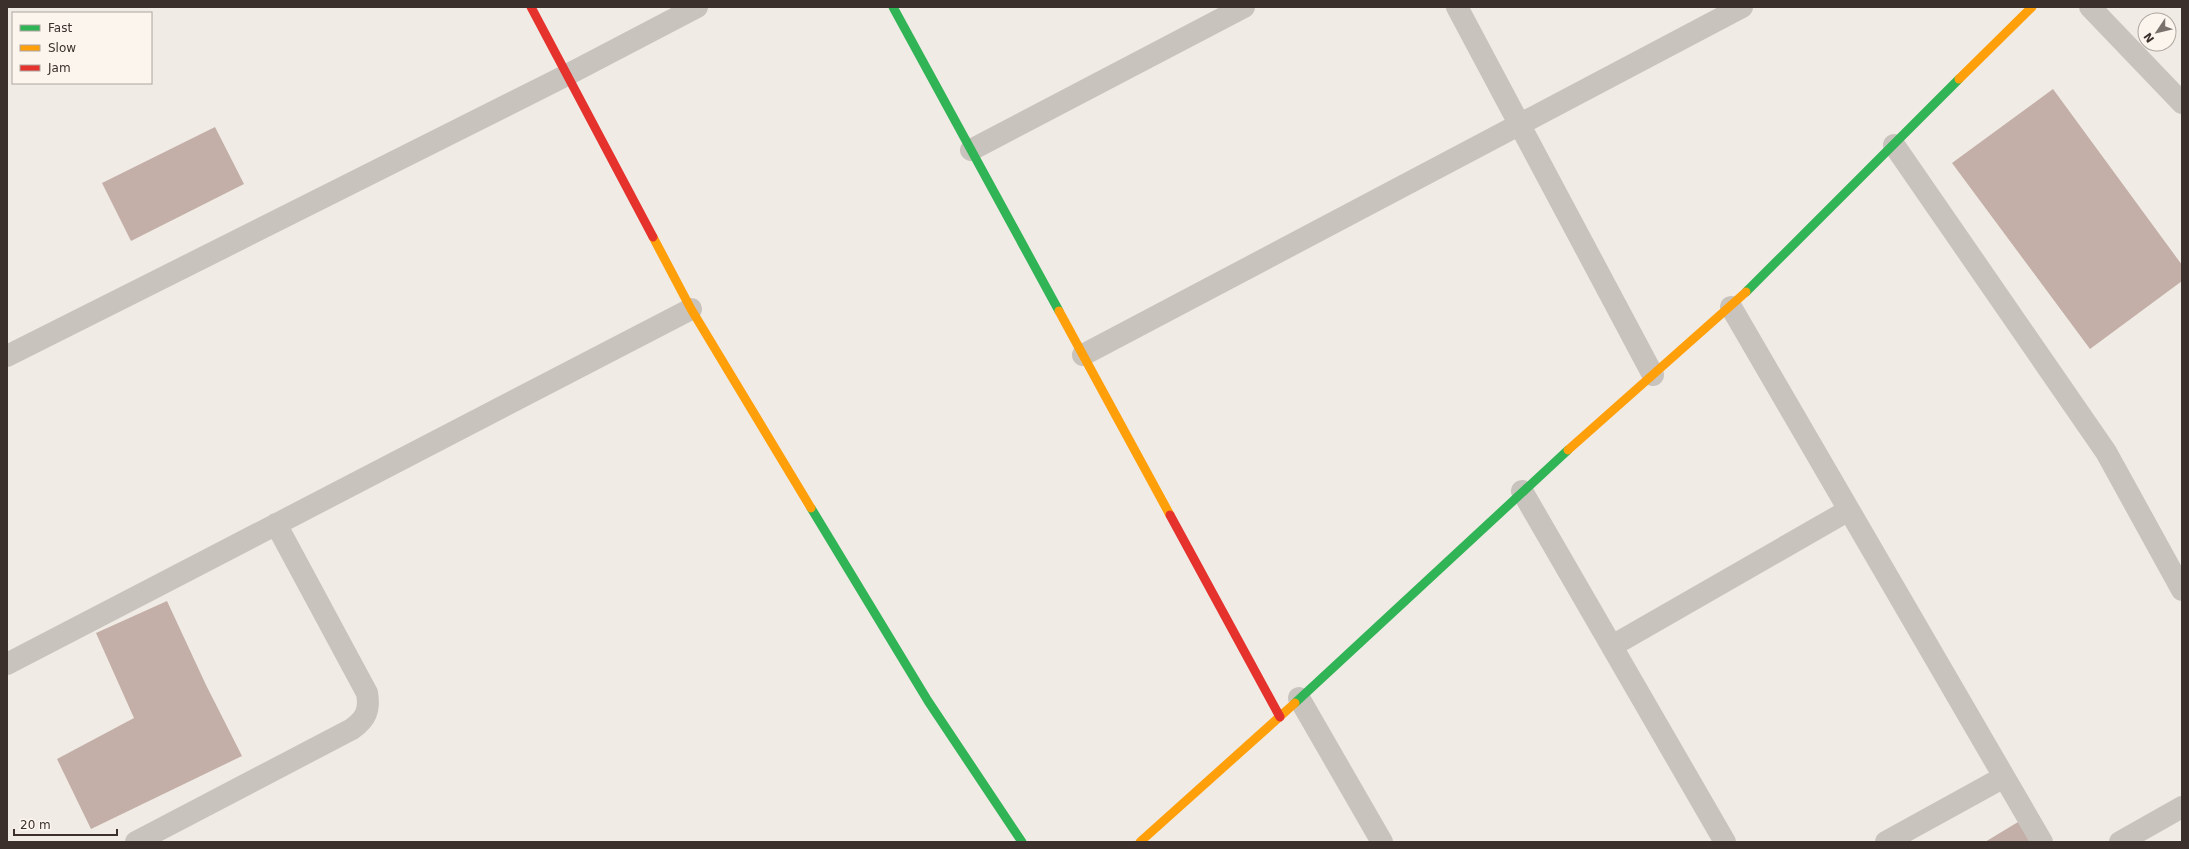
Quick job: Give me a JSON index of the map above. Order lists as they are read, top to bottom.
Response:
{
  "legend": ["Fast", "Slow", "Jam"],
  "scale_bar": "20 m",
  "north": "bottom left"
}
